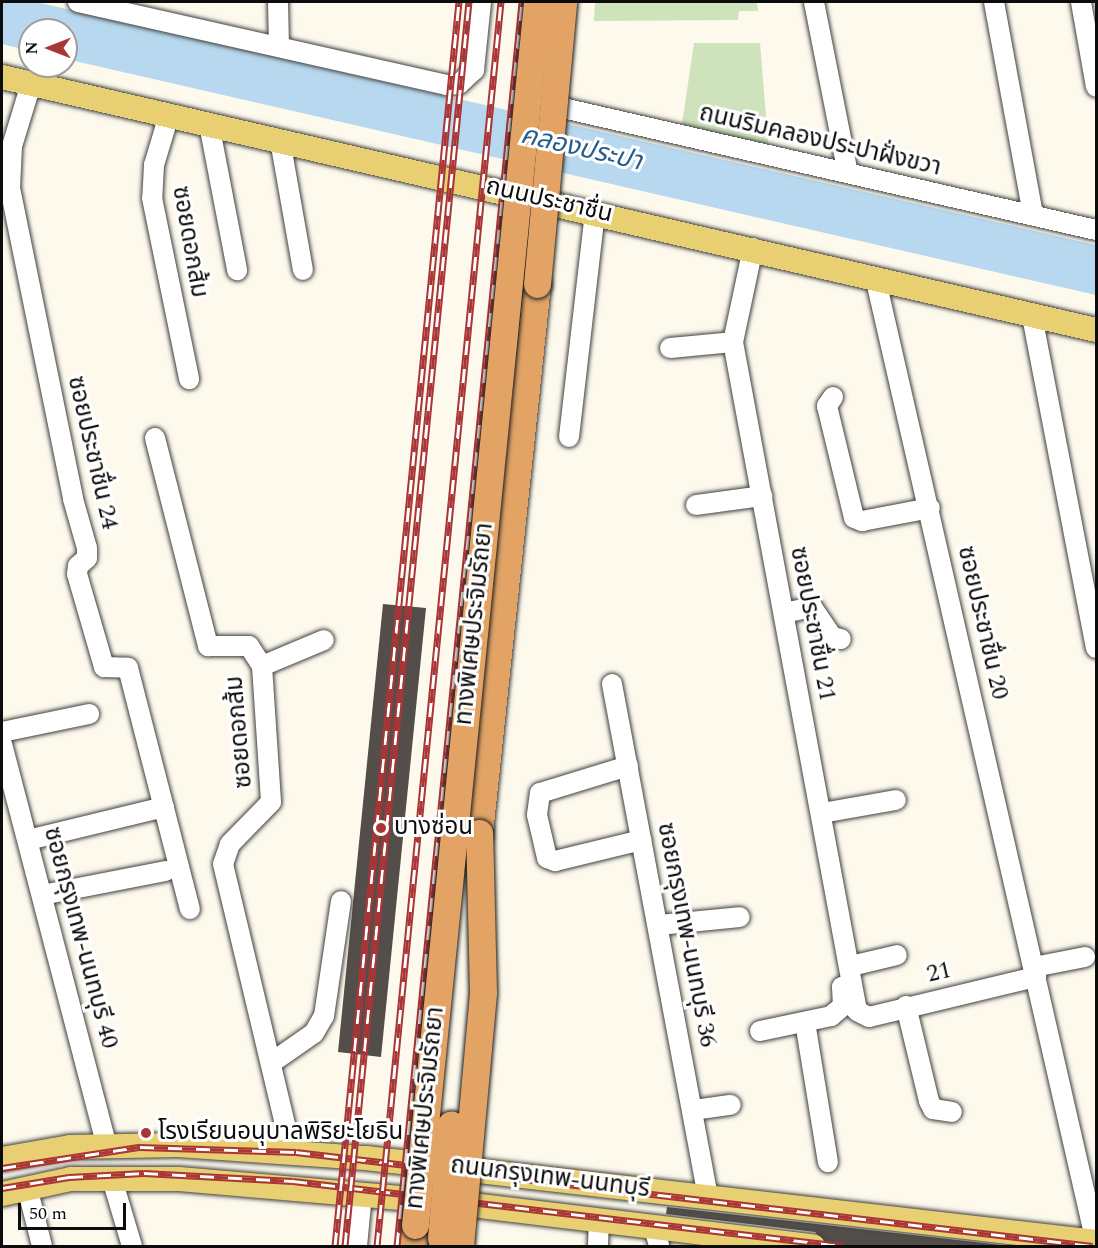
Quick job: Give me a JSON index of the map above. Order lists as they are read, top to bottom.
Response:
{
  "streets": {
    "highway": ["ทางพิเศษประจิมรัถยา"],
    "main road": ["ถนนประชาชื่น", "ถนนกรุงเทพ-นนทบุรี"],
    "street": [
      "ถนนริมคลองประปาฝั่งขวา",
      "ซอยดอกส้ม",
      "ซอยประชาชื่น 24",
      "ซอยประชาชื่น 20",
      "ซอยประชาชื่น 21",
      "ซอยกรุงเทพ-นนทบุรี 36",
      "ซอยกรุงเทพ-นนทบุรี 40",
      "21"
    ]
  },
  "crossings": [
    ["ถนนประชาชื่น", "ซอยดอกส้ม"],
    ["ถนนประชาชื่น", "ซอยประชาชื่น 24"],
    ["ถนนประชาชื่น", "ซอยประชาชื่น 20"],
    ["ถนนประชาชื่น", "ซอยประชาชื่น 21"],
    ["ซอยดอกส้ม", "ถนนกรุงเทพ-นนทบุรี"],
    ["ซอยประชาชื่น 20", "21"],
    ["ซอยประชาชื่น 20", "ถนนกรุงเทพ-นนทบุรี"],
    ["ซอยประชาชื่น 21", "21"],
    ["ซอยกรุงเทพ-นนทบุรี 36", "ถนนกรุงเทพ-นนทบุรี"],
    ["ซอยกรุงเทพ-นนทบุรี 40", "ถนนกรุงเทพ-นนทบุรี"]
  ],
  "water": ["คลองประปา"],
  "places": ["บางซ่อน", "โรงเรียนอนุบาลพิริยะโยธิน"],
  "scale_bar": "50 m",
  "north": "left"
}
